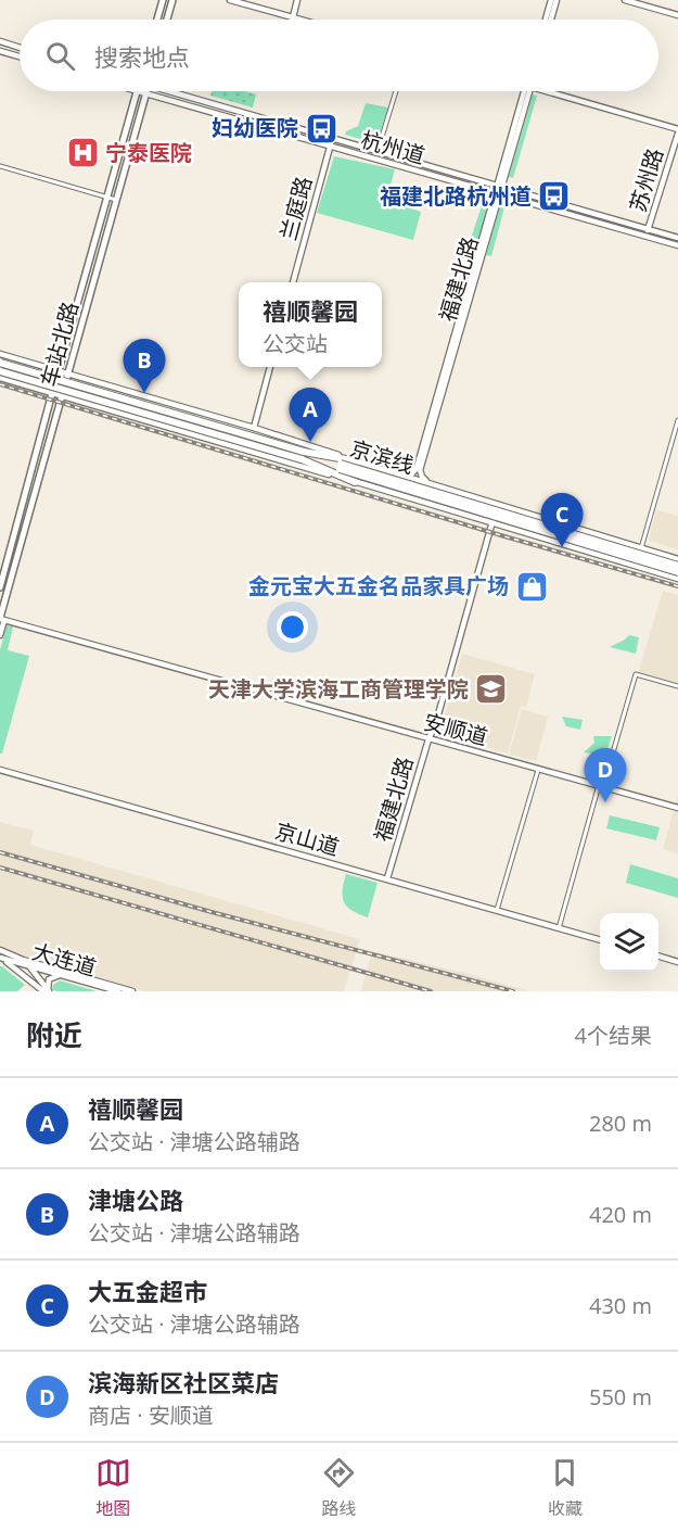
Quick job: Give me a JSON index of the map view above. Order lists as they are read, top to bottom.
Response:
{
  "streets": {
    "highway": ["京滨线"],
    "main road": ["车站北路"],
    "street": [
      "杭州道",
      "苏州路",
      "兰庭路",
      "福建北路",
      "安顺道",
      "京山道",
      "大连道"
    ]
  },
  "crossings": [
    ["杭州道", "苏州路"],
    ["杭州道", "兰庭路"],
    ["杭州道", "福建北路"],
    ["杭州道", "车站北路"],
    ["福建北路", "安顺道"],
    ["福建北路", "京山道"],
    ["车站北路", "安顺道"]
  ],
  "places": {
    "bus stop": ["妇幼医院", "福建北路杭州道"],
    "hospital": ["宁泰医院"],
    "shop": ["金元宝大五金名品家具广场"],
    "school or university": ["天津大学滨海工商管理学院"]
  },
  "page": {
    "search": "搜索地点",
    "popup": ["禧顺馨园", "公交站"],
    "pins": [
      "B",
      "A",
      "C",
      "D"
    ],
    "heading": ["附近", "4个结果"],
    "list": [
      {
        "mark": "A",
        "name": "禧顺馨园",
        "note": "公交站 · 津塘公路辅路",
        "value": "280 m"
      },
      {
        "mark": "B",
        "name": "津塘公路",
        "note": "公交站 · 津塘公路辅路",
        "value": "420 m"
      },
      {
        "mark": "C",
        "name": "大五金超市",
        "note": "公交站 · 津塘公路辅路",
        "value": "430 m"
      },
      {
        "mark": "D",
        "name": "滨海新区社区菜店",
        "note": "商店 · 安顺道",
        "value": "550 m"
      }
    ],
    "nav": ["地图", "路线", "收藏"]
  }
}
